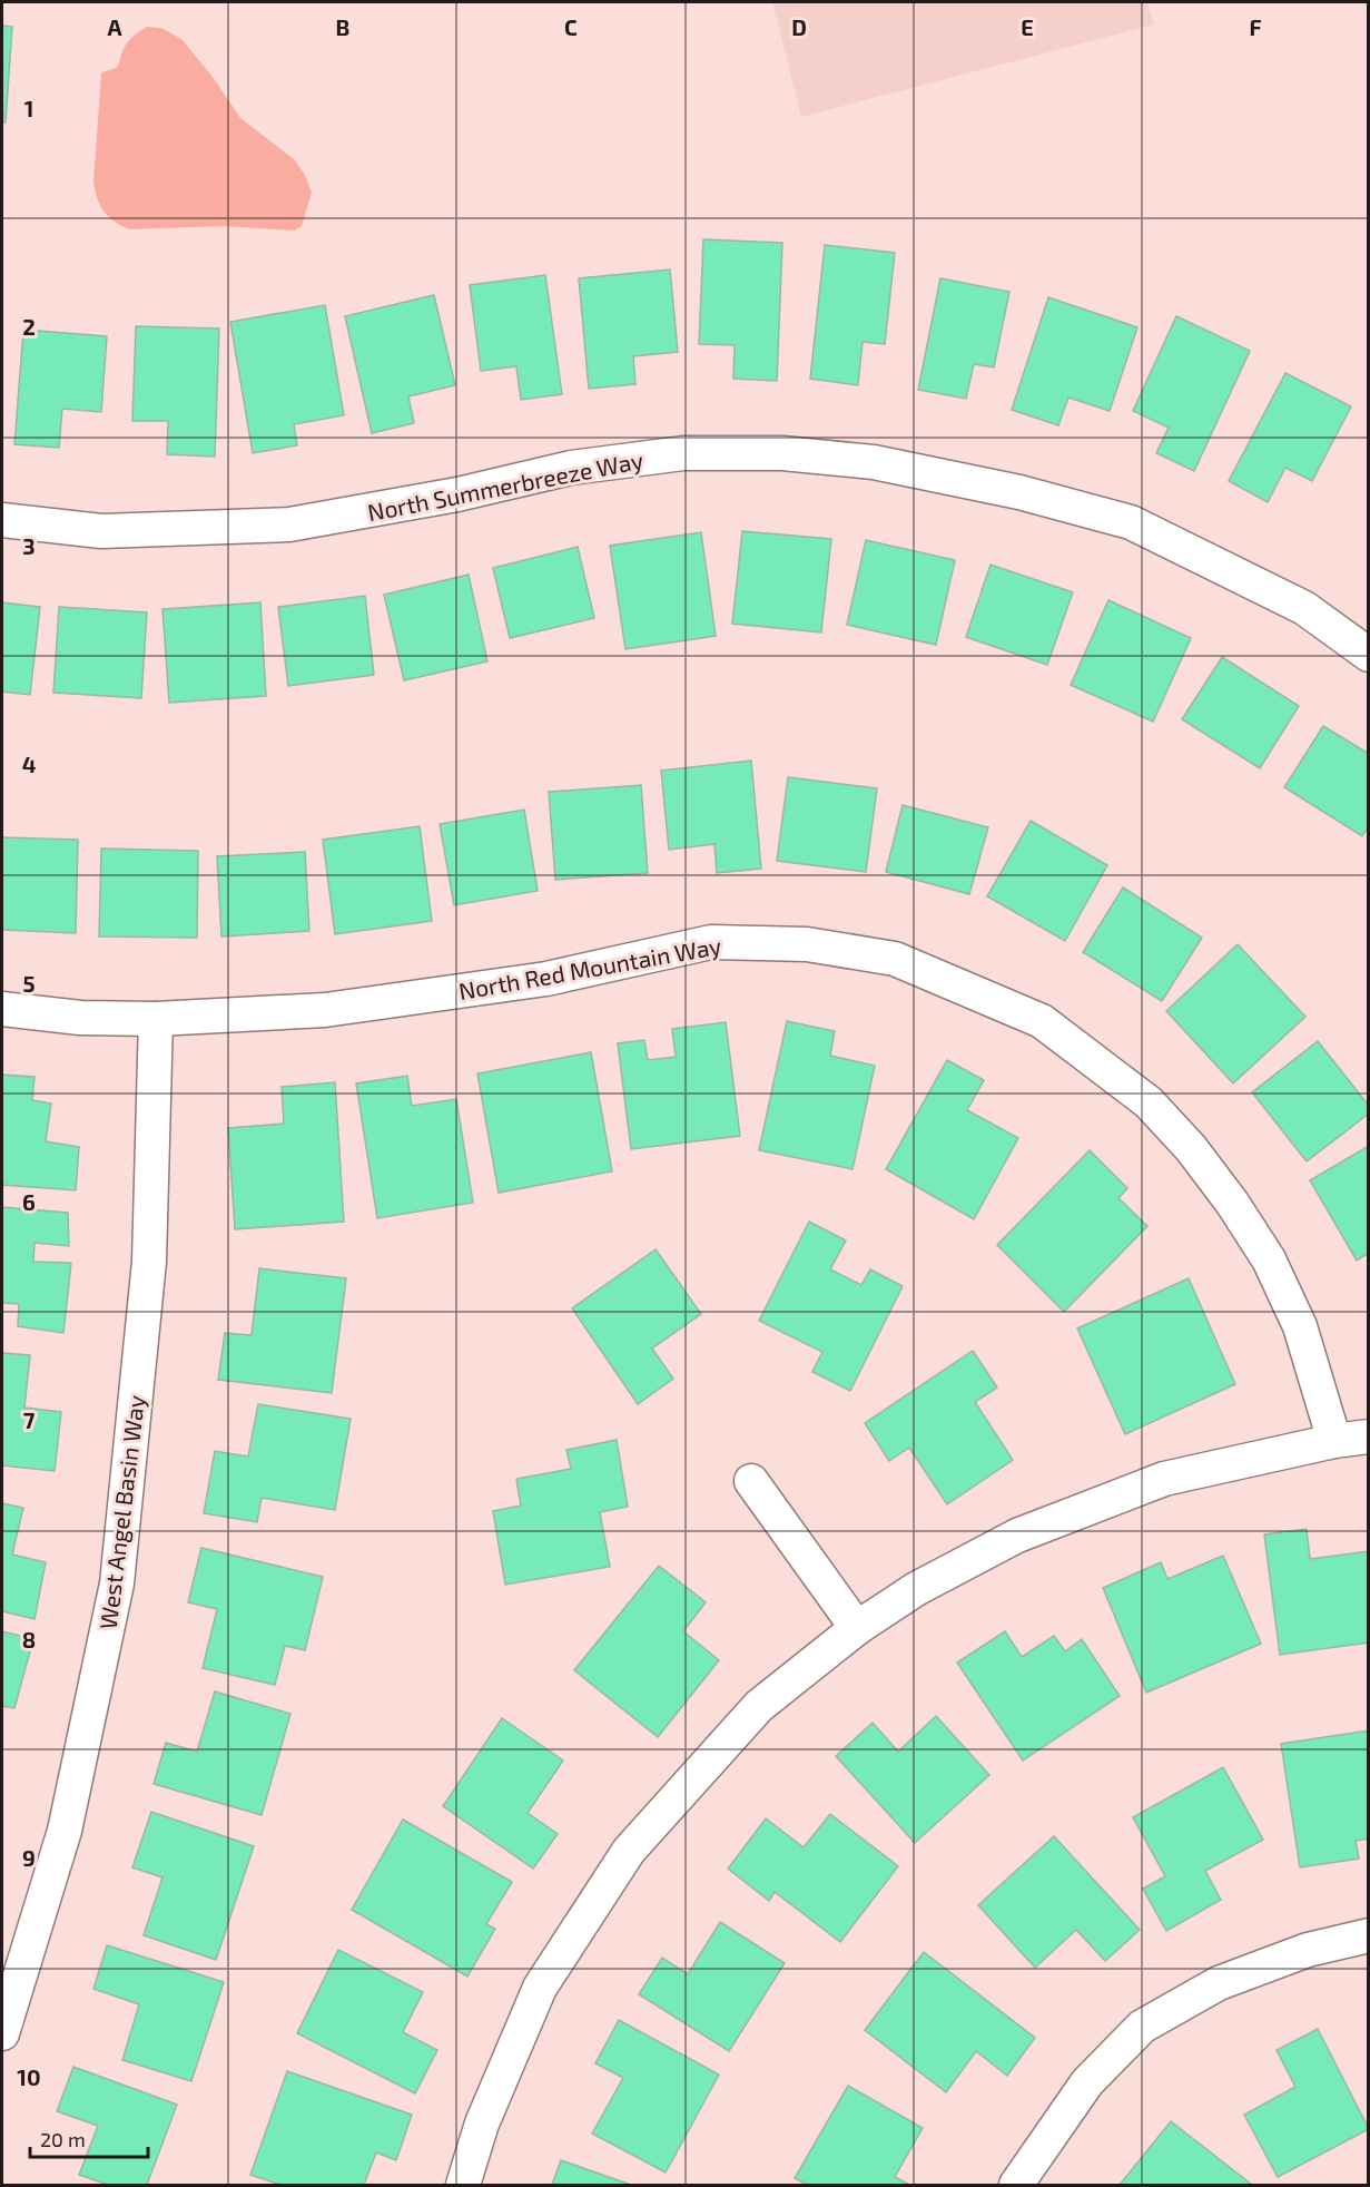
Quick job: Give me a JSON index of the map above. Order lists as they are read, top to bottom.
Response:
{
  "streets": {
    "street": ["North Summerbreeze Way", "North Red Mountain Way", "West Angel Basin Way"]
  },
  "crossings": [
    ["North Red Mountain Way", "West Angel Basin Way"]
  ],
  "scale_bar": "20 m",
  "grid": {
    "columns": [
      "A",
      "B",
      "C",
      "D",
      "E",
      "F"
    ],
    "rows": [
      "1",
      "2",
      "3",
      "4",
      "5",
      "6",
      "7",
      "8",
      "9",
      "10"
    ]
  }
}
